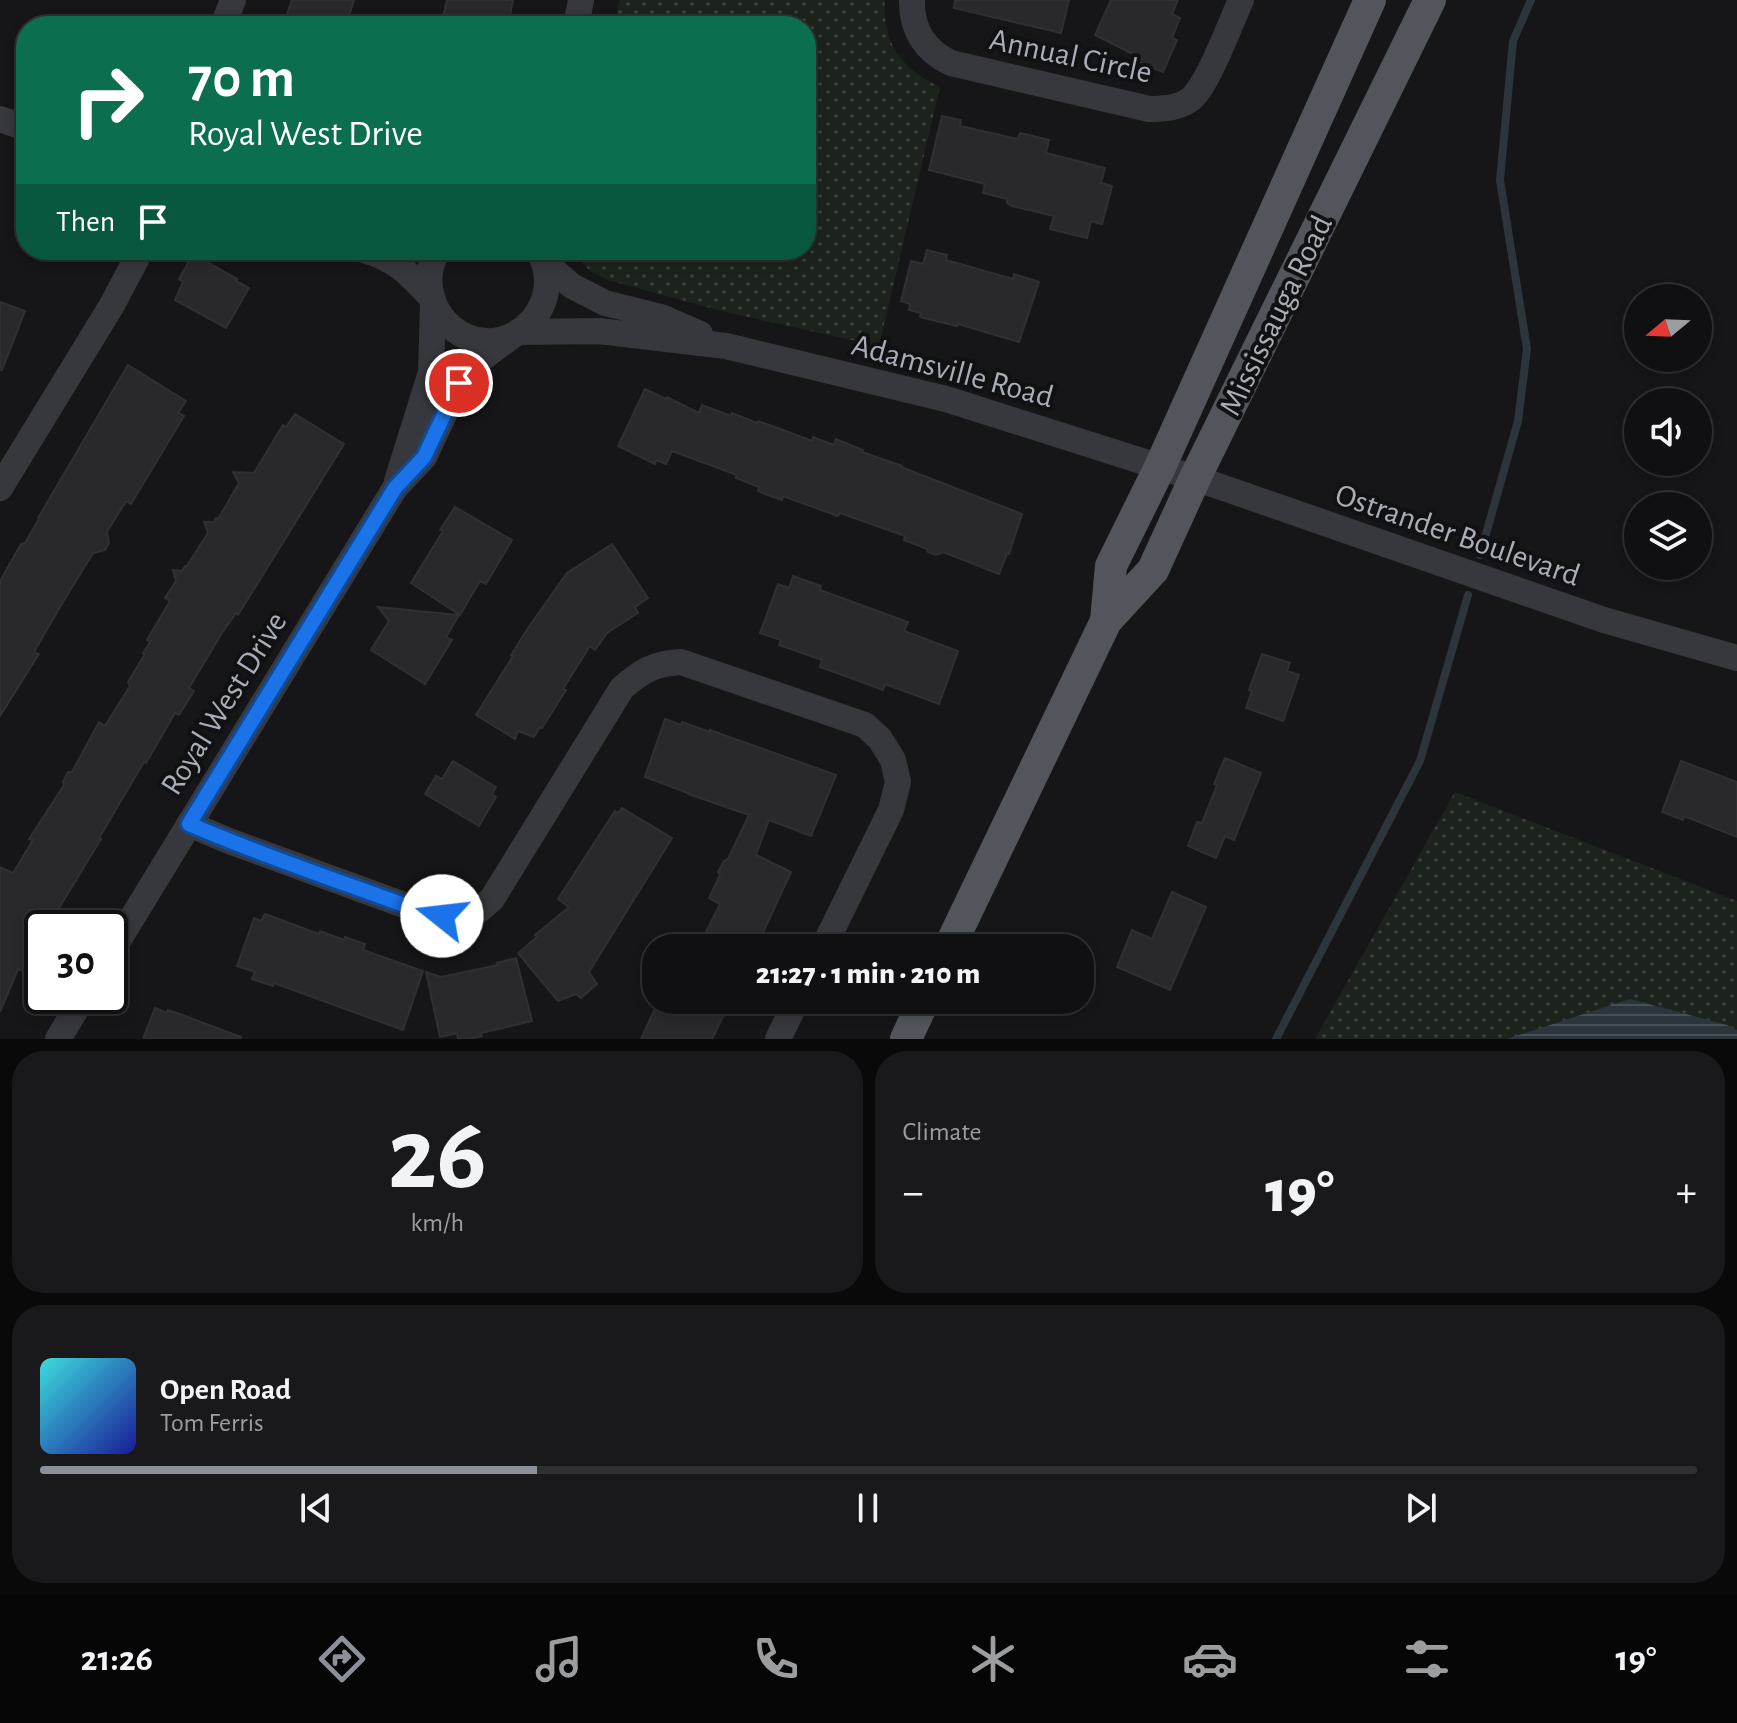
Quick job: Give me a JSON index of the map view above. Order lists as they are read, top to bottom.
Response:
{
  "streets": {
    "main road": ["Mississauga Road"],
    "street": [
      "Annual Circle",
      "Adamsville Road",
      "Ostrander Boulevard",
      "Royal West Drive"
    ]
  },
  "crossings": [
    ["Mississauga Road", "Adamsville Road"],
    ["Mississauga Road", "Ostrander Boulevard"],
    ["Adamsville Road", "Ostrander Boulevard"],
    ["Adamsville Road", "Royal West Drive"]
  ],
  "north": "left",
  "page": {
    "turn": ["70 m", "Royal West Drive"],
    "then": "Then",
    "limit": "30",
    "trip": "21:27 · 1 min · 210 m",
    "tile": [
      ["26", "km/h"],
      "Climate"
    ],
    "heat": ["−", "19°", "+"],
    "song": ["Open Road", "Tom Ferris"],
    "tabs": ["21:26", "19°"]
  }
}
